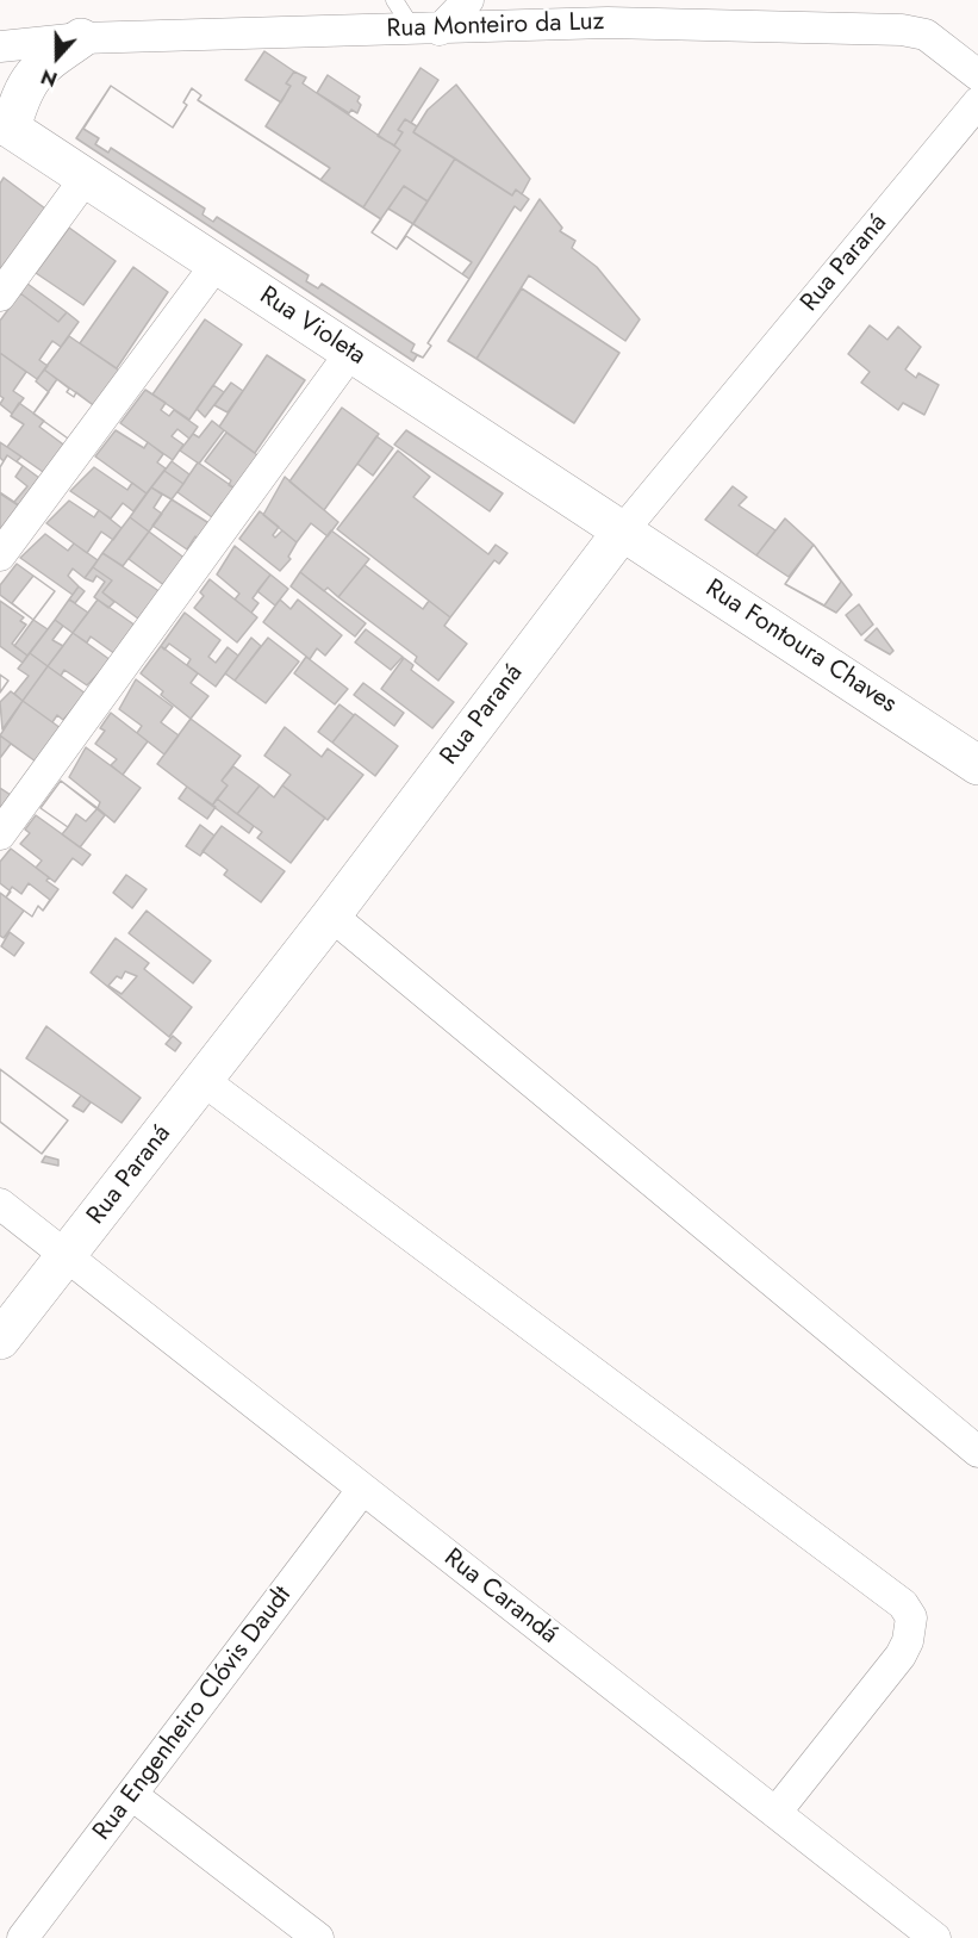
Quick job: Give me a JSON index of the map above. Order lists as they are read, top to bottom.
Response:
{
  "streets": {
    "street": [
      "Rua Monteiro da Luz",
      "Rua Paraná",
      "Rua Violeta",
      "Rua Fontoura Chaves",
      "Rua Carandá",
      "Rua Engenheiro Clóvis Daudt"
    ]
  },
  "crossings": [
    ["Rua Paraná", "Rua Violeta"],
    ["Rua Paraná", "Rua Fontoura Chaves"],
    ["Rua Paraná", "Rua Carandá"],
    ["Rua Violeta", "Rua Fontoura Chaves"],
    ["Rua Carandá", "Rua Engenheiro Clóvis Daudt"]
  ],
  "north": "bottom"
}
